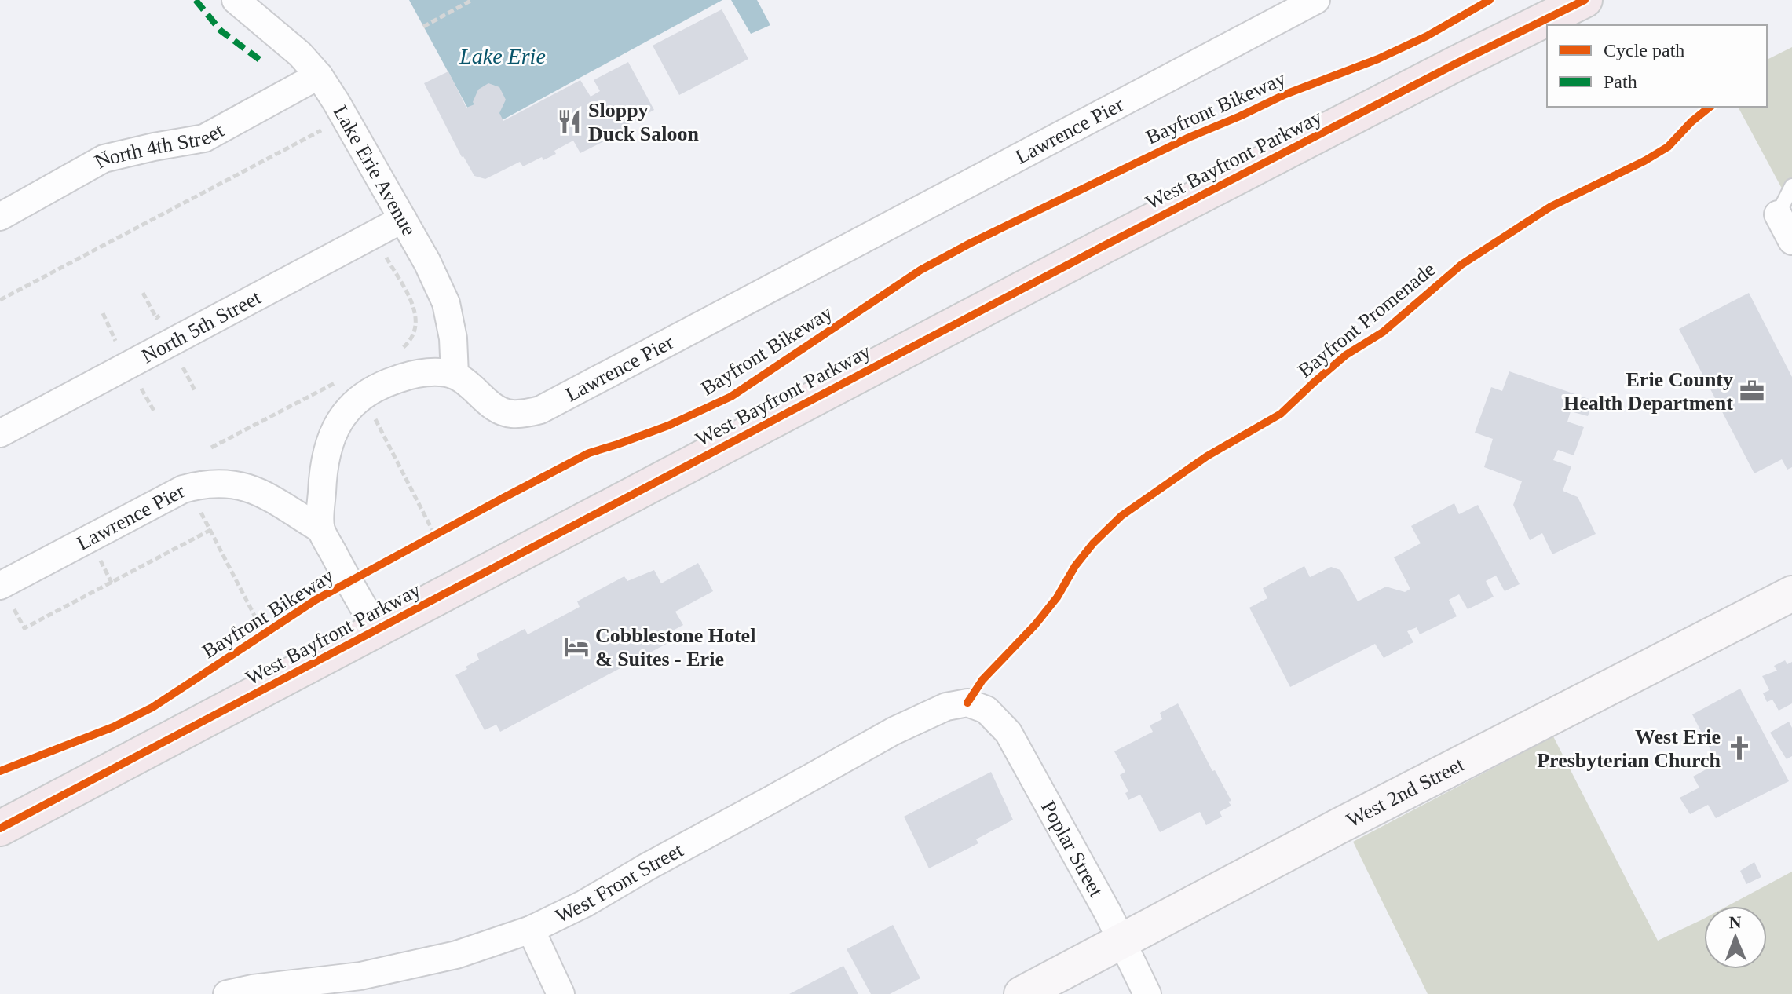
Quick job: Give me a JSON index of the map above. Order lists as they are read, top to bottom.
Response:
{
  "streets": {
    "highway": ["West Bayfront Parkway"],
    "street": [
      "Lawrence Pier",
      "North 4th Street",
      "Lake Erie Avenue",
      "North 5th Street",
      "West 2nd Street",
      "Poplar Street",
      "West Front Street"
    ],
    "cycle path": ["Bayfront Bikeway", "Bayfront Promenade"]
  },
  "crossings": [
    ["Lawrence Pier", "Lake Erie Avenue"],
    ["North 4th Street", "Lake Erie Avenue"],
    ["Lake Erie Avenue", "North 5th Street"],
    ["West 2nd Street", "Poplar Street"],
    ["Poplar Street", "West Front Street"]
  ],
  "water": ["Lake Erie"],
  "places": {
    "restaurant": ["Sloppy Duck Saloon"],
    "office": ["Erie County Health Department"],
    "hotel": ["Cobblestone Hotel & Suites - Erie"],
    "church": ["West Erie Presbyterian Church"]
  },
  "legend": ["Cycle path", "Path"],
  "north": "top"
}
